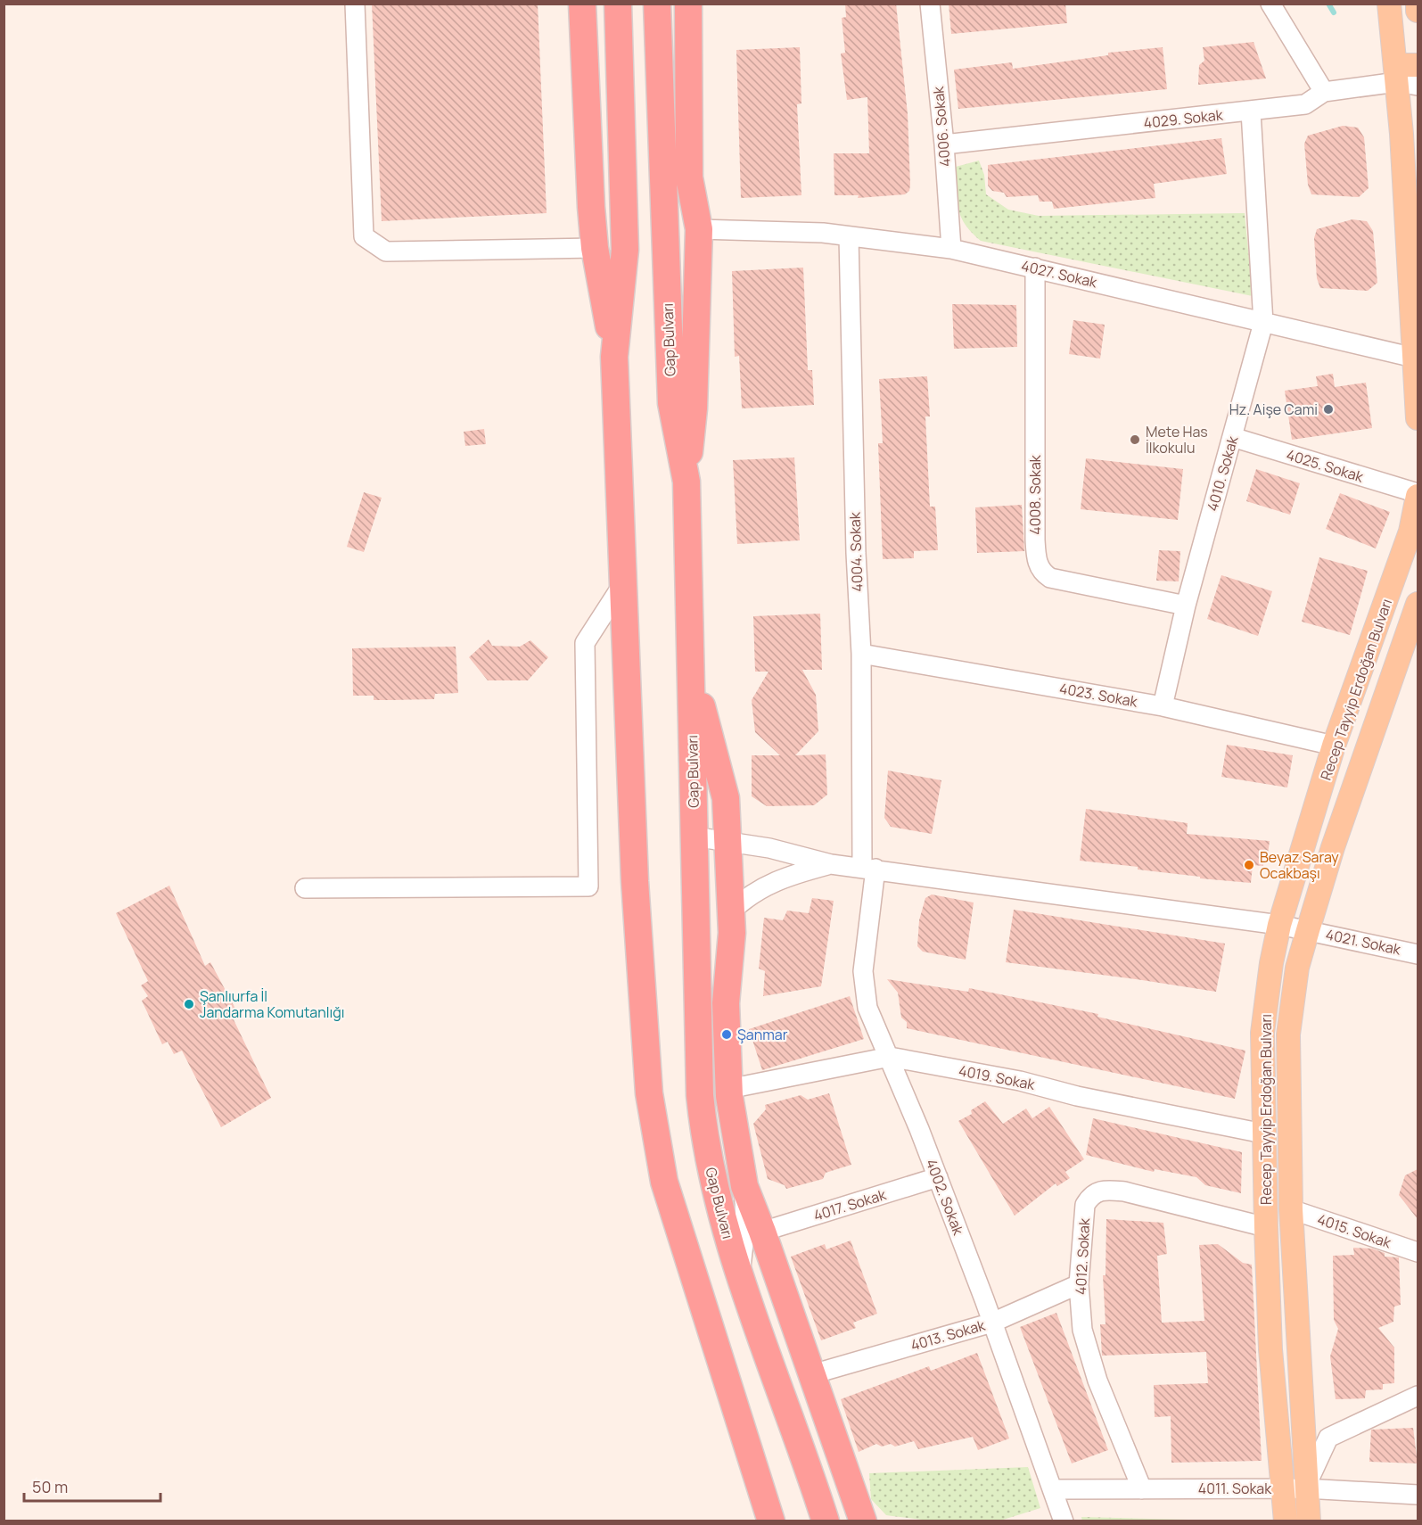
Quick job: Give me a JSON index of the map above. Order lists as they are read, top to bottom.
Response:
{
  "streets": {
    "highway": ["Gap Bulvarı"],
    "main road": ["Recep Tayyip Erdoğan Bulvarı"],
    "street": [
      "4029. Sokak",
      "4006. Sokak",
      "4027. Sokak",
      "4025. Sokak",
      "4010. Sokak",
      "4008. Sokak",
      "4004. Sokak",
      "4023. Sokak",
      "4021. Sokak",
      "4019. Sokak",
      "4002. Sokak",
      "4017. Sokak",
      "4015. Sokak",
      "4012. Sokak",
      "4013. Sokak",
      "4011. Sokak"
    ]
  },
  "crossings": [
    ["4029. Sokak", "4006. Sokak"],
    ["4029. Sokak", "4010. Sokak"],
    ["4006. Sokak", "4027. Sokak"],
    ["4027. Sokak", "4010. Sokak"],
    ["4027. Sokak", "4008. Sokak"],
    ["4027. Sokak", "4004. Sokak"],
    ["4025. Sokak", "4010. Sokak"],
    ["4025. Sokak", "Recep Tayyip Erdoğan Bulvarı"],
    ["4010. Sokak", "4008. Sokak"],
    ["4010. Sokak", "4023. Sokak"],
    ["4004. Sokak", "4023. Sokak"],
    ["4004. Sokak", "4021. Sokak"],
    ["4004. Sokak", "4002. Sokak"],
    ["Recep Tayyip Erdoğan Bulvarı", "4023. Sokak"],
    ["Recep Tayyip Erdoğan Bulvarı", "4021. Sokak"],
    ["Recep Tayyip Erdoğan Bulvarı", "4019. Sokak"],
    ["Recep Tayyip Erdoğan Bulvarı", "4015. Sokak"],
    ["Recep Tayyip Erdoğan Bulvarı", "4012. Sokak"],
    ["Recep Tayyip Erdoğan Bulvarı", "4011. Sokak"],
    ["4021. Sokak", "4002. Sokak"],
    ["4019. Sokak", "4002. Sokak"],
    ["4002. Sokak", "4017. Sokak"],
    ["4002. Sokak", "4013. Sokak"],
    ["4002. Sokak", "4011. Sokak"],
    ["4012. Sokak", "4013. Sokak"],
    ["4012. Sokak", "4011. Sokak"]
  ],
  "places": [
    "Hz. Aişe Cami",
    "Mete Has İlkokulu",
    "Beyaz Saray Ocakbaşı",
    "Şanlıurfa İl Jandarma Komutanlığı",
    "Şanmar"
  ],
  "scale_bar": "50 m"
}
